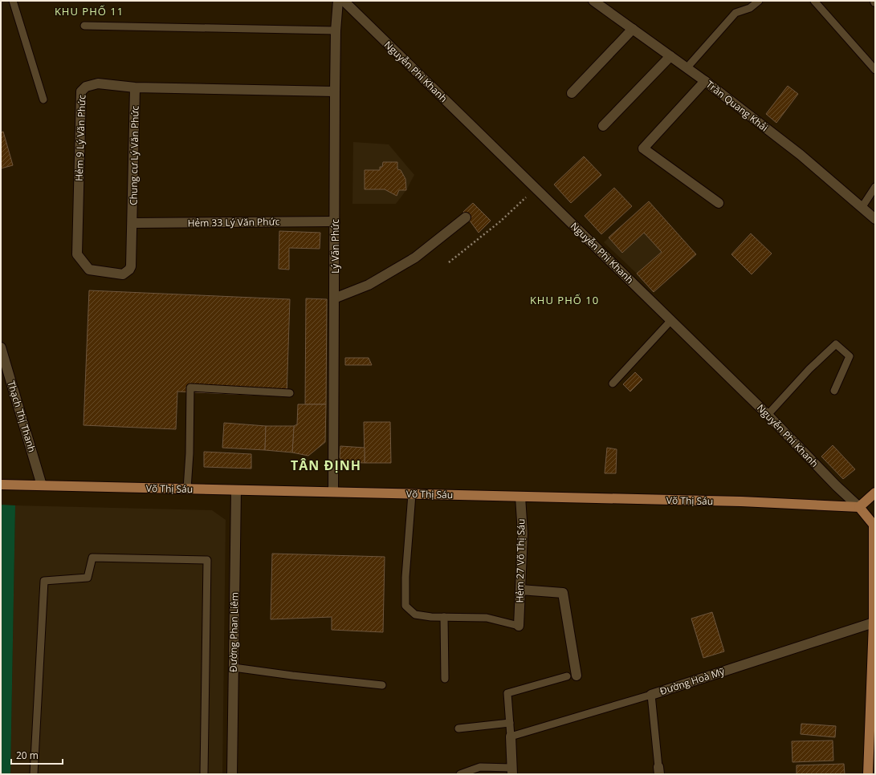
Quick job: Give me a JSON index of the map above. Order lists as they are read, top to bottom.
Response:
{
  "streets": {
    "main road": ["Võ Thị Sáu"],
    "street": [
      "Nguyễn Phi Khanh",
      "Trần Quang Khải",
      "Hẻm 9 Lý Văn Phức",
      "Chung cư Lý Văn Phức",
      "Hẻm 33 Lý Văn Phức",
      "Lý Văn Phức",
      "Thạch Thị Thanh",
      "Hẻm 27 Võ Thị Sáu",
      "Đường Phan Liêm",
      "Đường Hoà Mỹ"
    ]
  },
  "crossings": [
    ["Nguyễn Phi Khanh", "Võ Thị Sáu"],
    ["Hẻm 9 Lý Văn Phức", "Chung cư Lý Văn Phức"],
    ["Hẻm 9 Lý Văn Phức", "Hẻm 33 Lý Văn Phức"],
    ["Hẻm 9 Lý Văn Phức", "Lý Văn Phức"],
    ["Chung cư Lý Văn Phức", "Hẻm 33 Lý Văn Phức"],
    ["Hẻm 33 Lý Văn Phức", "Lý Văn Phức"],
    ["Lý Văn Phức", "Võ Thị Sáu"],
    ["Thạch Thị Thanh", "Võ Thị Sáu"],
    ["Võ Thị Sáu", "Hẻm 27 Võ Thị Sáu"],
    ["Võ Thị Sáu", "Đường Phan Liêm"]
  ],
  "districts": ["KHU PHỐ 11", "KHU PHỐ 10", "TÂN ĐỊNH"],
  "scale_bar": "20 m"
}
